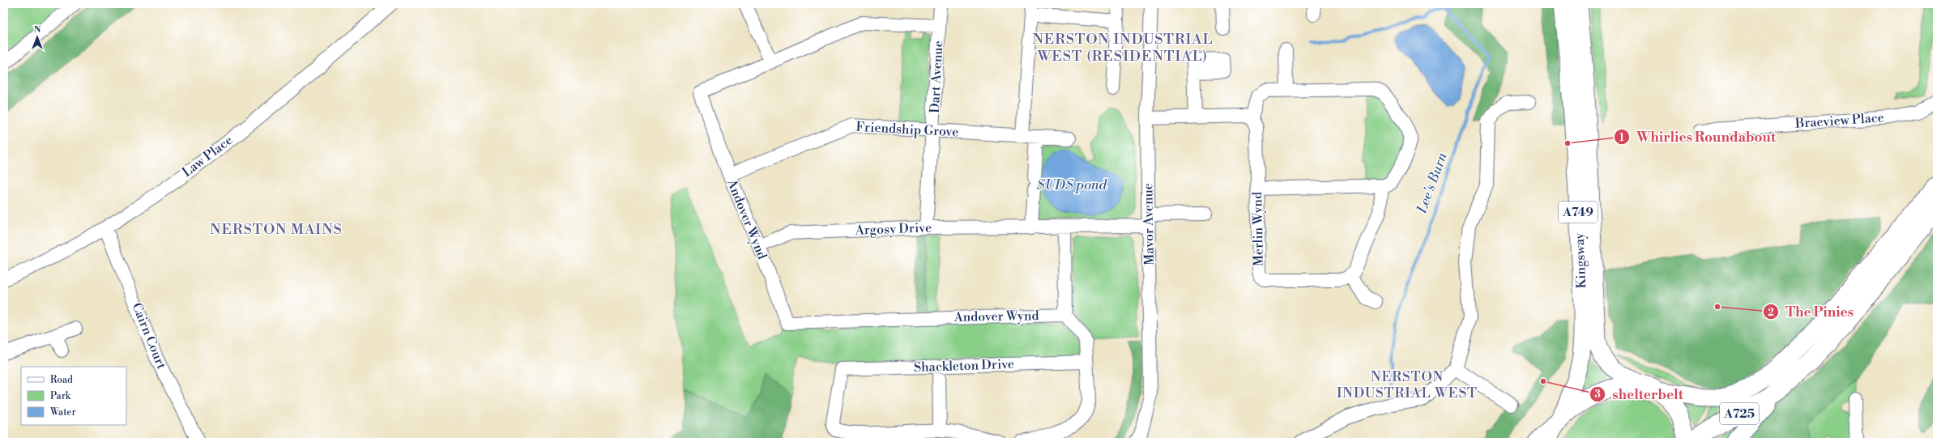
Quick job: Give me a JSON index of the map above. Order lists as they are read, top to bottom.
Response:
{
  "streets": {
    "highway": ["A725"],
    "main road": ["A749", "Kingsway"],
    "street": [
      "Dart Avenue",
      "Braeview Place",
      "Friendship Grove",
      "Law Place",
      "Andover Wynd",
      "Mavor Avenue",
      "Argosy Drive",
      "Merlin Wynd",
      "Cairn Court",
      "Shackleton Drive"
    ]
  },
  "crossings": [
    ["Dart Avenue", "Friendship Grove"],
    ["Dart Avenue", "Andover Wynd"],
    ["Dart Avenue", "Argosy Drive"],
    ["Friendship Grove", "Andover Wynd"],
    ["Law Place", "Cairn Court"],
    ["Andover Wynd", "Argosy Drive"],
    ["Mavor Avenue", "Argosy Drive"],
    ["Kingsway", "A725"]
  ],
  "districts": ["NERSTON INDUSTRIAL WEST (RESIDENTIAL)", "NERSTON MAINS", "NERSTON INDUSTRIAL WEST"],
  "water": ["Lee's Burn", "SUDS pond"],
  "places": ["Whirlies Roundabout", "The Pinies", "shelterbelt"],
  "legend": ["Road", "Park", "Water"],
  "north": "top"
}
